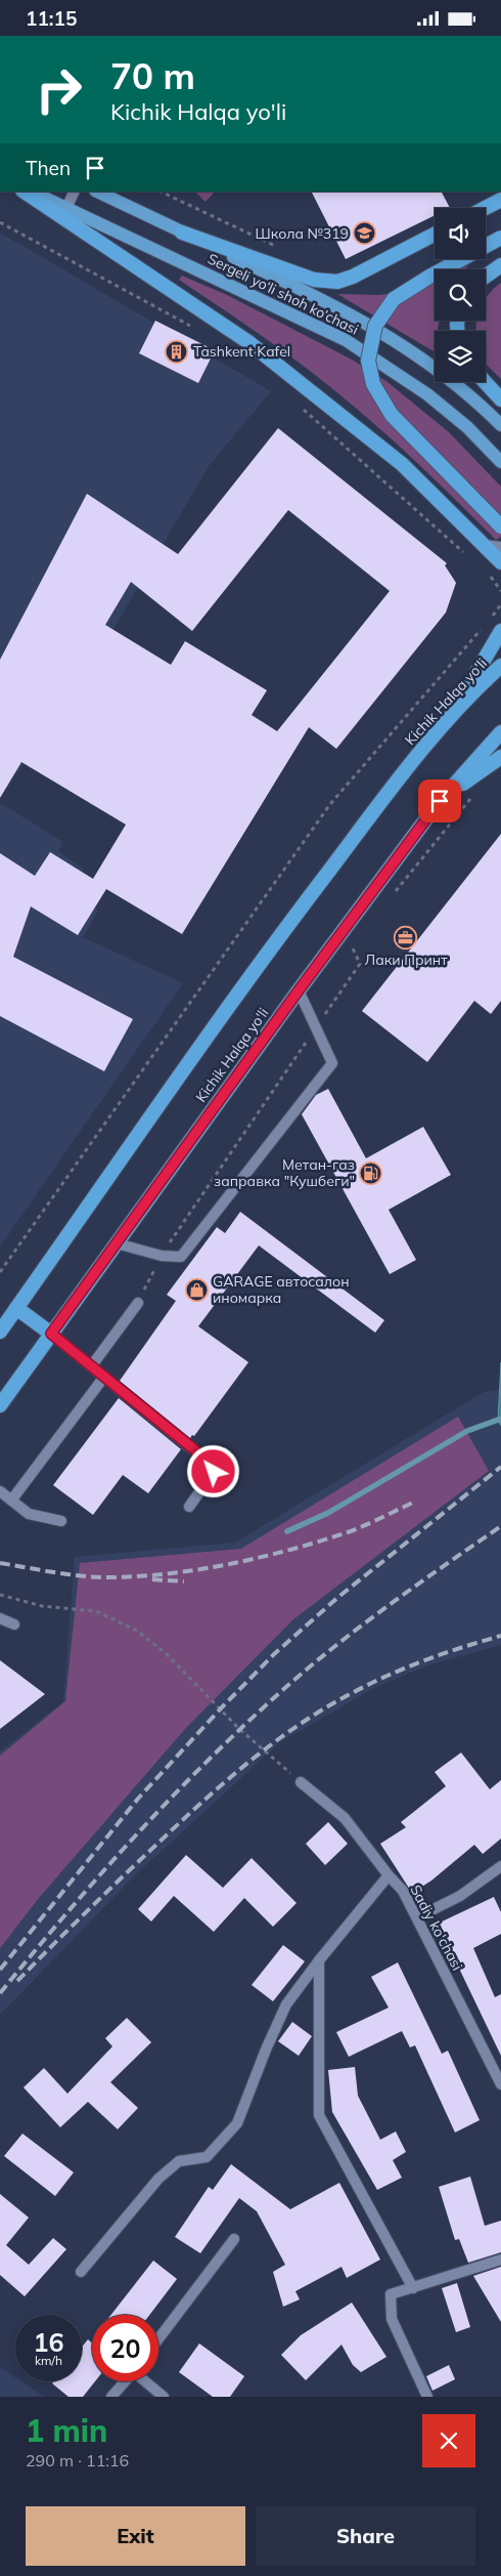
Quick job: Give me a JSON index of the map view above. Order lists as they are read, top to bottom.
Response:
{
  "streets": {
    "highway": ["Kichik Halqa yo'li"],
    "main road": ["Sergeli yo‘li shoh ko‘chasi"],
    "street": ["Sadiy ko'chasi"]
  },
  "places": {
    "school or university": ["Школа №319"],
    "building": ["Tashkent Kafel"],
    "office": ["Лаки Принт"],
    "fuel station": ["Метан-газ заправка \"Кушбеги\""],
    "shop": ["GARAGE автосалон иномарка"]
  },
  "page": {
    "status": "11:15",
    "turn": ["70 m", "Kichik Halqa yo'li"],
    "then": "Then",
    "speed": "16 km/h",
    "limit": "20",
    "heading": ["1 min", "290 m · 11:16"],
    "buttons": ["Exit", "Share"]
  }
}
